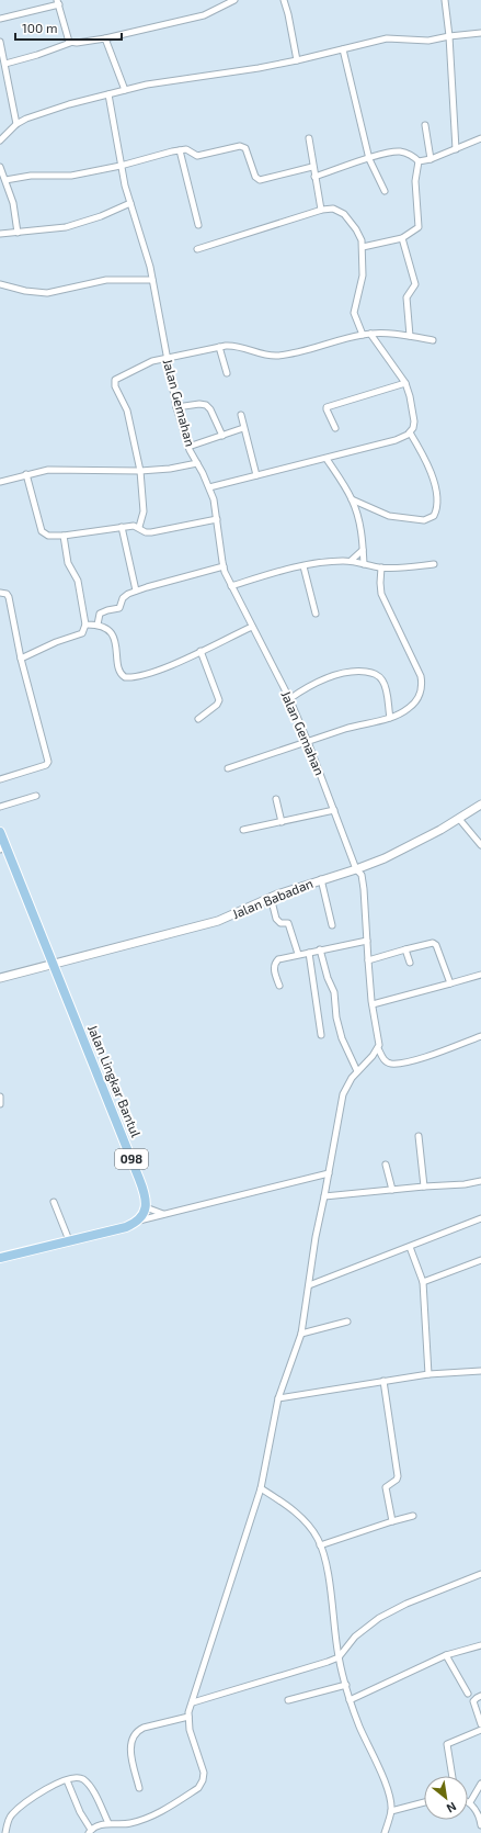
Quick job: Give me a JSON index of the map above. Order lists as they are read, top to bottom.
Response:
{
  "streets": {
    "main road": ["Jalan Babadan", "Jalan Lingkar Bantul", "098"],
    "street": ["Jalan Gemahan"]
  },
  "crossings": [
    ["Jalan Gemahan", "Jalan Babadan"],
    ["Jalan Babadan", "Jalan Lingkar Bantul"],
    ["Jalan Babadan", "098"],
    ["Jalan Lingkar Bantul", "098"]
  ],
  "scale_bar": "100 m",
  "north": "bottom right"
}
